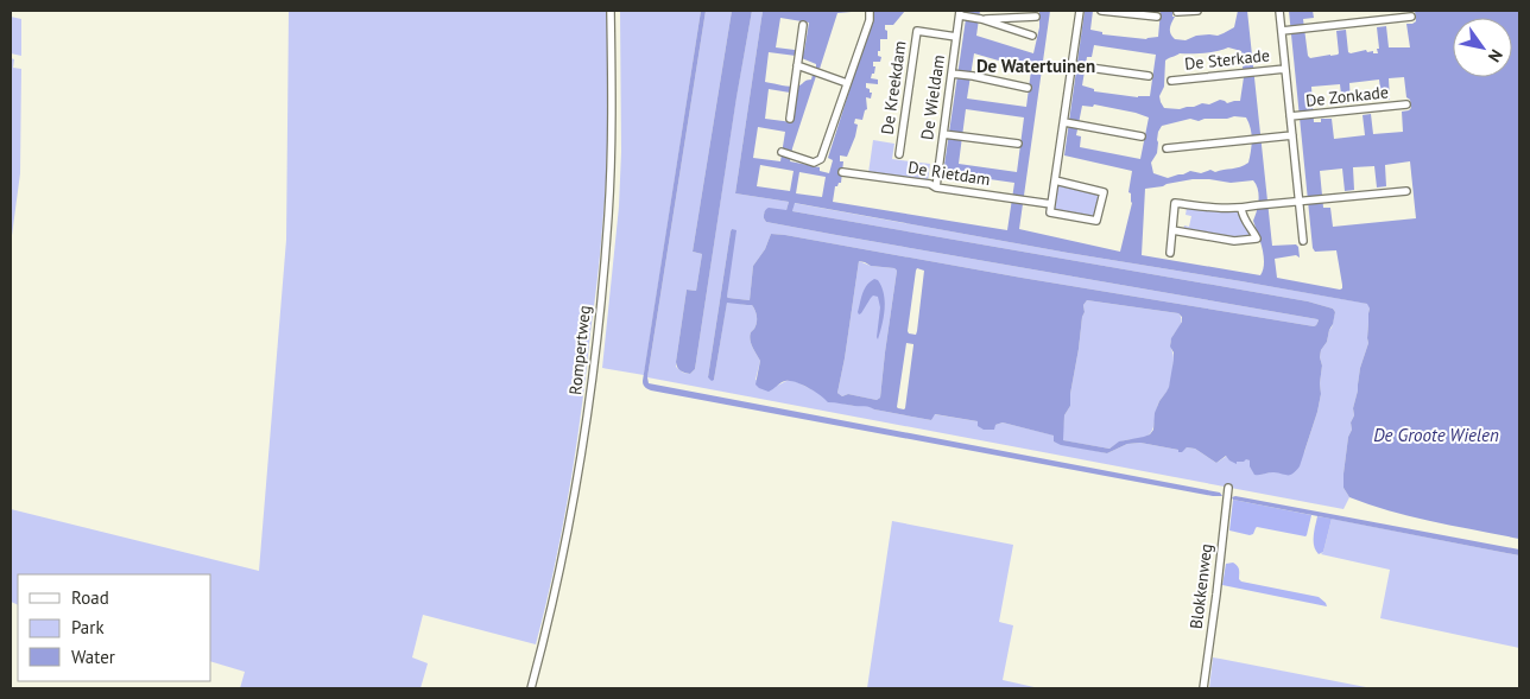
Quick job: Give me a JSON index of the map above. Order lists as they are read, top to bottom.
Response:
{
  "streets": {
    "street": [
      "De Sterkade",
      "De Kreekdam",
      "De Zonkade",
      "De Wieldam",
      "De Rietdam",
      "Rompertweg",
      "Blokkenweg"
    ]
  },
  "crossings": [
    ["De Sterkade", "De Zonkade"],
    ["De Kreekdam", "De Wieldam"],
    ["De Wieldam", "De Rietdam"]
  ],
  "districts": ["De Watertuinen"],
  "water": ["De Groote Wielen"],
  "legend": ["Road", "Park", "Water"],
  "north": "bottom right"
}
